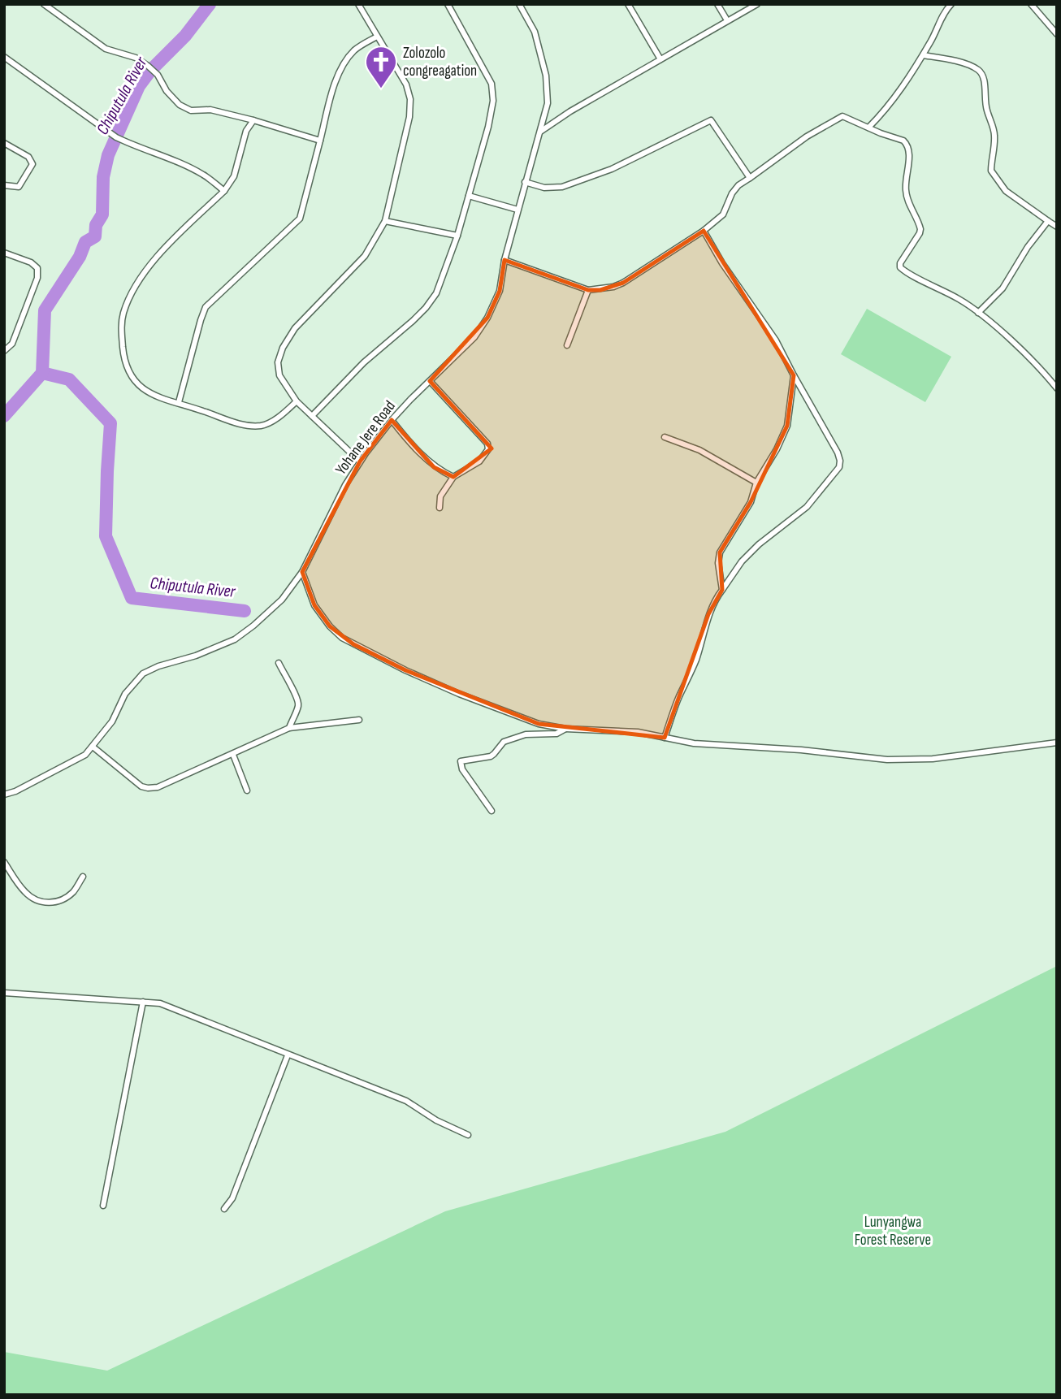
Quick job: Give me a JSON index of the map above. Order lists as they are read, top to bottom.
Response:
{
  "streets": {
    "street": ["Yohane Jere Road"]
  },
  "water": ["Chiputula River"],
  "parks": ["Lunyangwa Forest Reserve"],
  "places": {
    "church": ["Zolozolo congreagation"]
  }
}
